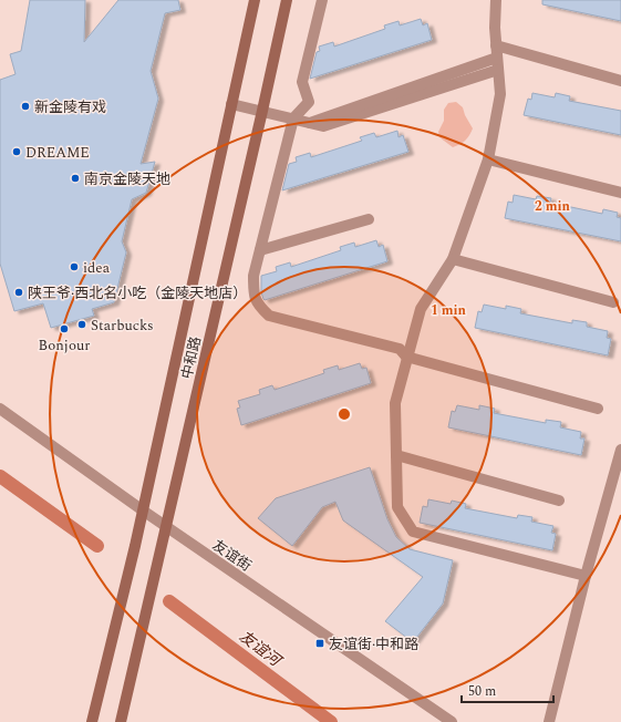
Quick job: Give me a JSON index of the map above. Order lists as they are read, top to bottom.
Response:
{
  "streets": {
    "main road": ["中和路"],
    "street": ["友谊街"]
  },
  "crossings": [
    ["中和路", "友谊街"]
  ],
  "water": ["友谊河"],
  "places": {
    "other": [
      "新金陵有戏",
      "DREAME",
      "南京金陵天地",
      "idea",
      "陕王爷·西北名小吃（金陵天地店）",
      "Starbucks",
      "Bonjour"
    ],
    "transit": ["友谊街·中和路"]
  },
  "scale_bar": "50 m",
  "rings": ["2 min", "1 min"]
}
